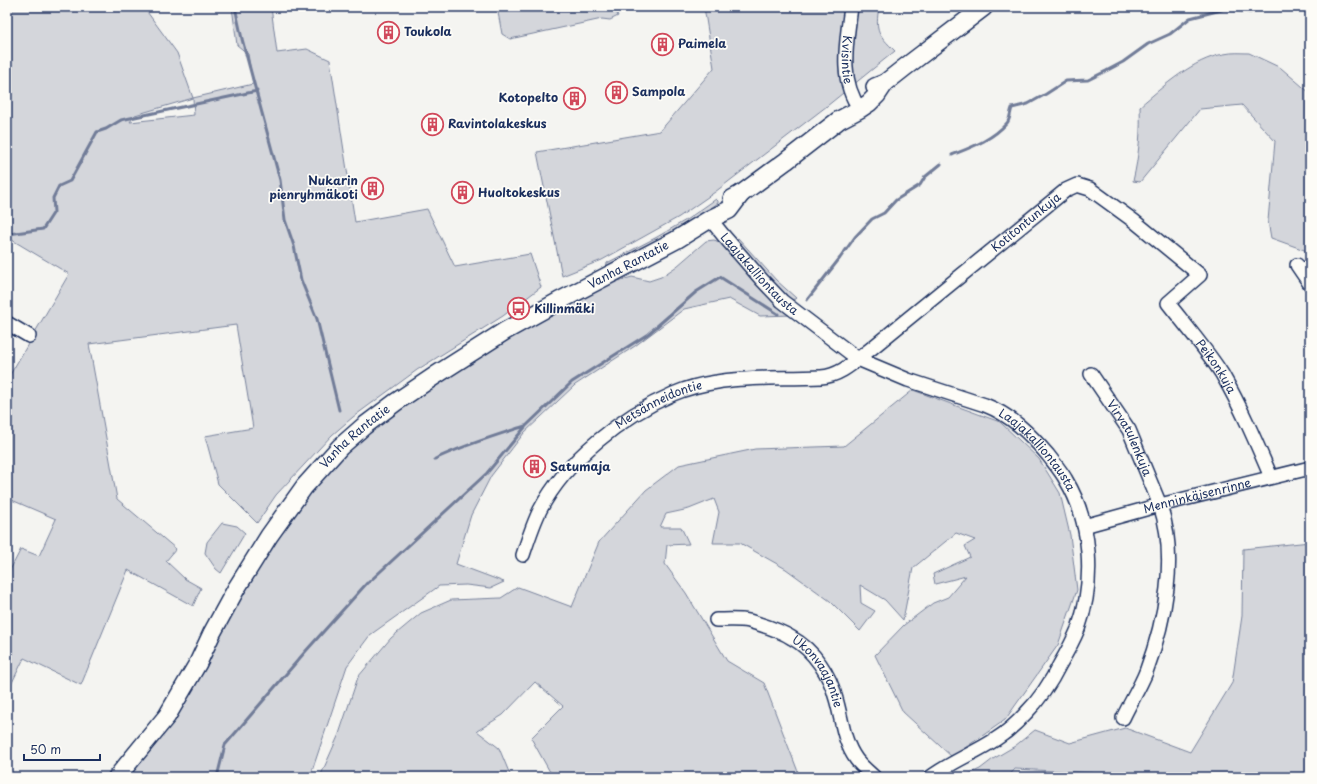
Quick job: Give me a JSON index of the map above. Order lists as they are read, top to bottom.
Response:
{
  "streets": {
    "main road": ["Vanha Rantatie"],
    "street": [
      "Kvisintie",
      "Kotitontunkuja",
      "Laajakalliontausta",
      "Peikonkuja",
      "Metsänneidontie",
      "Virvatulenkuja",
      "Menninkäisenrinne",
      "Ukonvaajantie"
    ]
  },
  "crossings": [
    ["Kvisintie", "Vanha Rantatie"],
    ["Kotitontunkuja", "Laajakalliontausta"],
    ["Kotitontunkuja", "Peikonkuja"],
    ["Kotitontunkuja", "Metsänneidontie"],
    ["Vanha Rantatie", "Laajakalliontausta"],
    ["Laajakalliontausta", "Metsänneidontie"],
    ["Laajakalliontausta", "Menninkäisenrinne"],
    ["Peikonkuja", "Menninkäisenrinne"],
    ["Virvatulenkuja", "Menninkäisenrinne"]
  ],
  "places": {
    "building": [
      "Toukola",
      "Paimela",
      "Sampola",
      "Kotopelto",
      "Ravintolakeskus",
      "Nukarin pienryhmäkoti",
      "Huoltokeskus",
      "Satumaja"
    ],
    "bus stop": ["Killinmäki"]
  },
  "scale_bar": "50 m"
}
